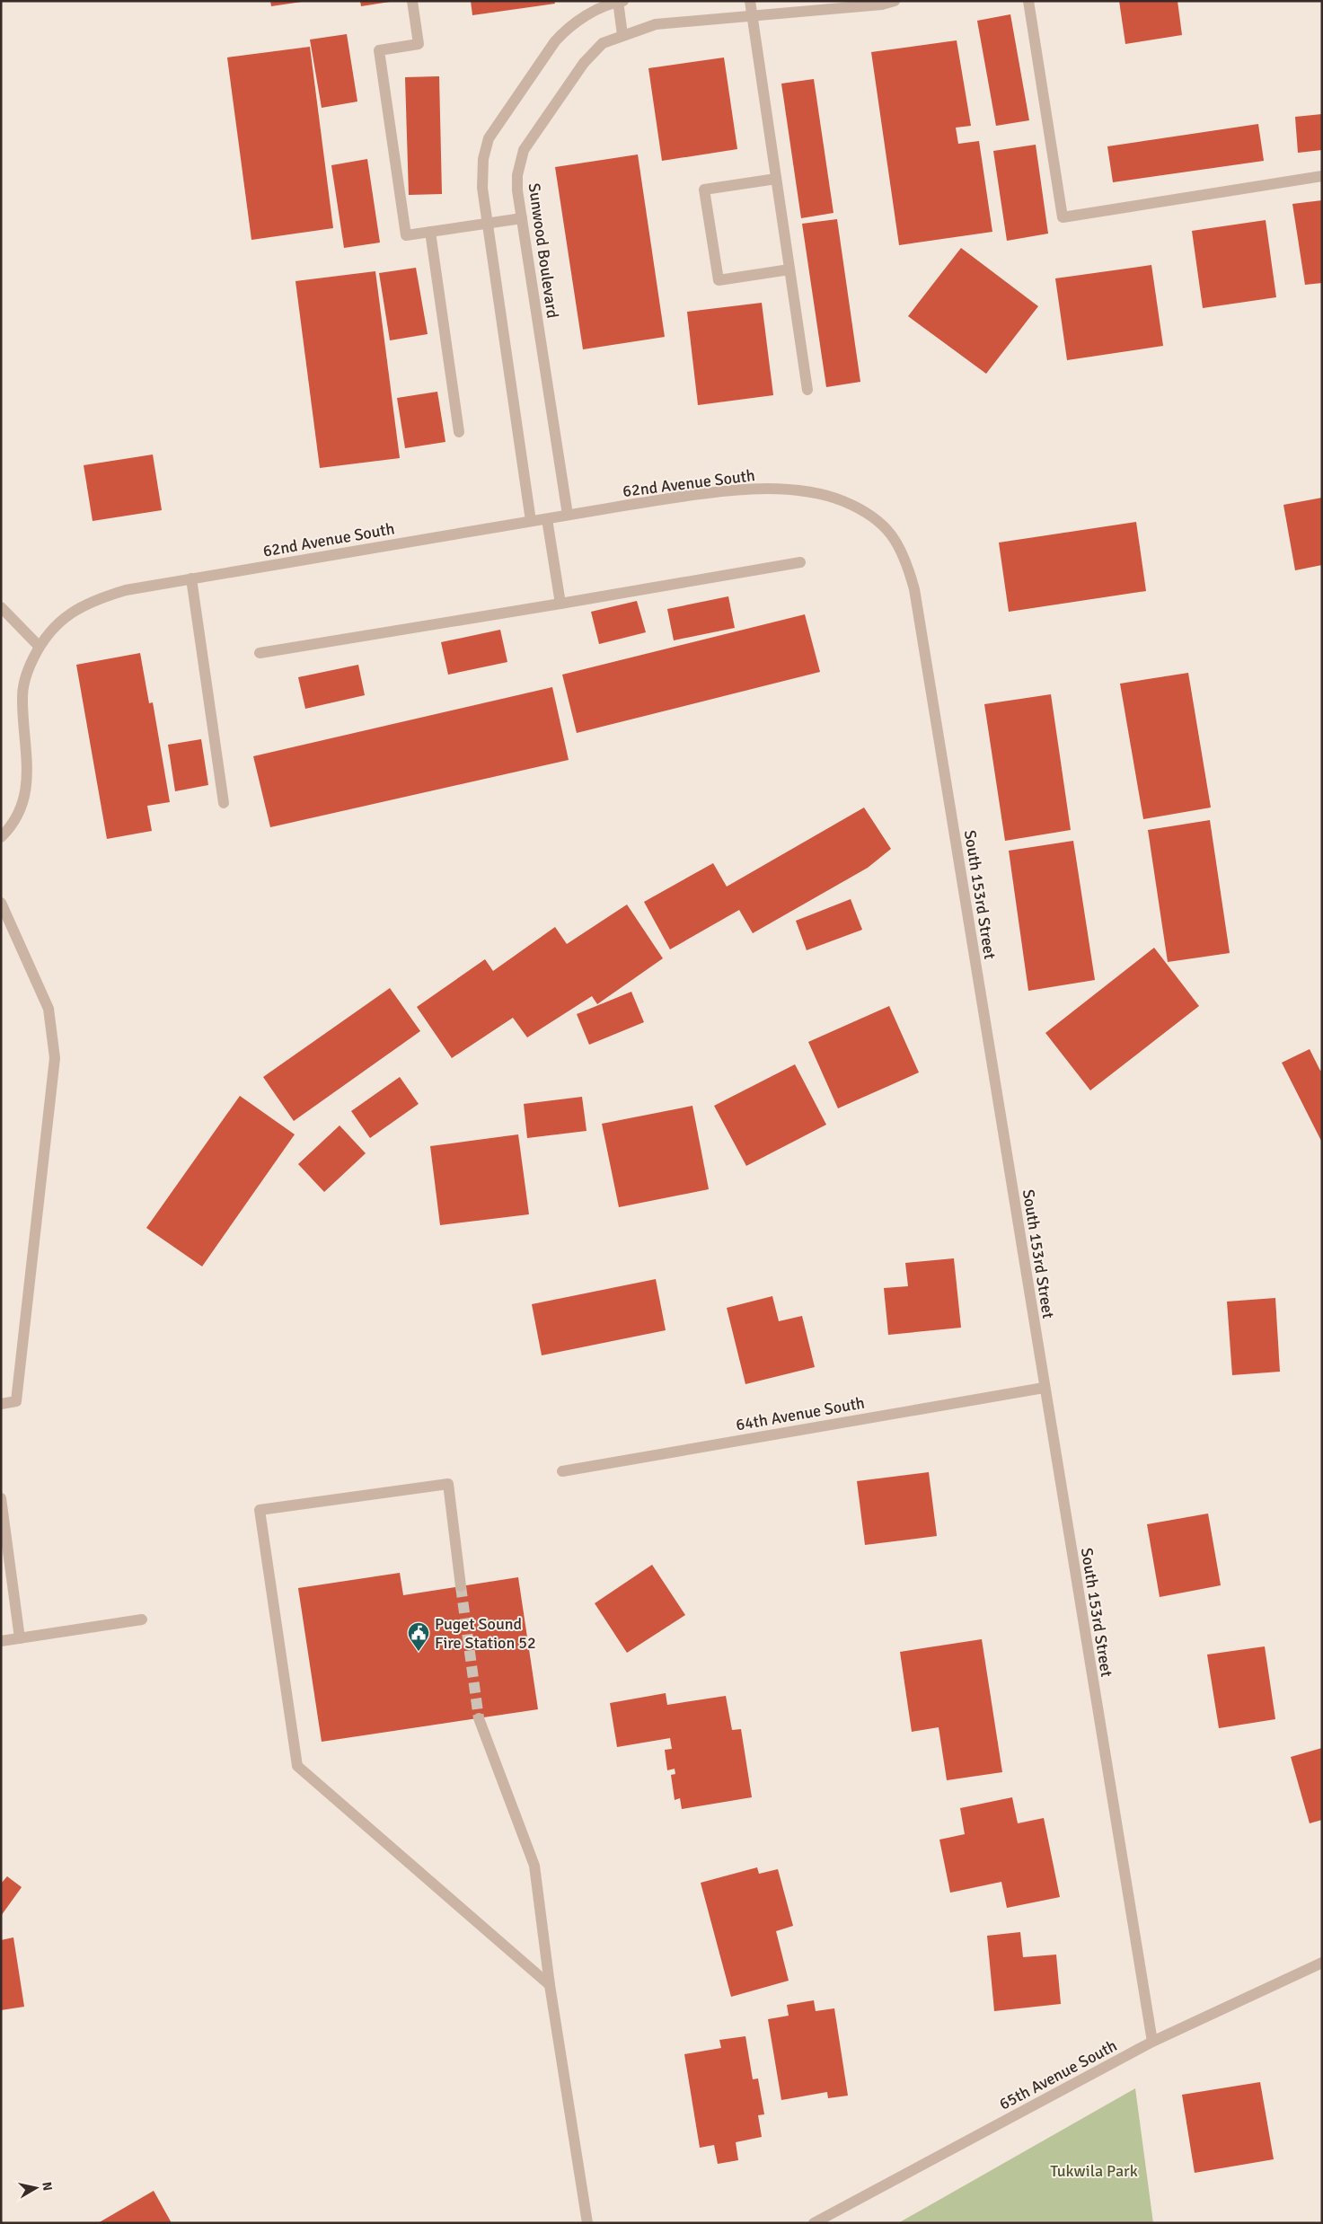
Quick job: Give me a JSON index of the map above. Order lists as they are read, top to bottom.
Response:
{
  "streets": {
    "street": [
      "Sunwood Boulevard",
      "62nd Avenue South",
      "South 153rd Street",
      "64th Avenue South",
      "65th Avenue South"
    ]
  },
  "crossings": [
    ["Sunwood Boulevard", "62nd Avenue South"],
    ["62nd Avenue South", "South 153rd Street"],
    ["South 153rd Street", "64th Avenue South"],
    ["South 153rd Street", "65th Avenue South"]
  ],
  "parks": ["Tukwila Park"],
  "places": {
    "public building": ["Puget Sound Fire Station 52"]
  },
  "north": "right"
}
